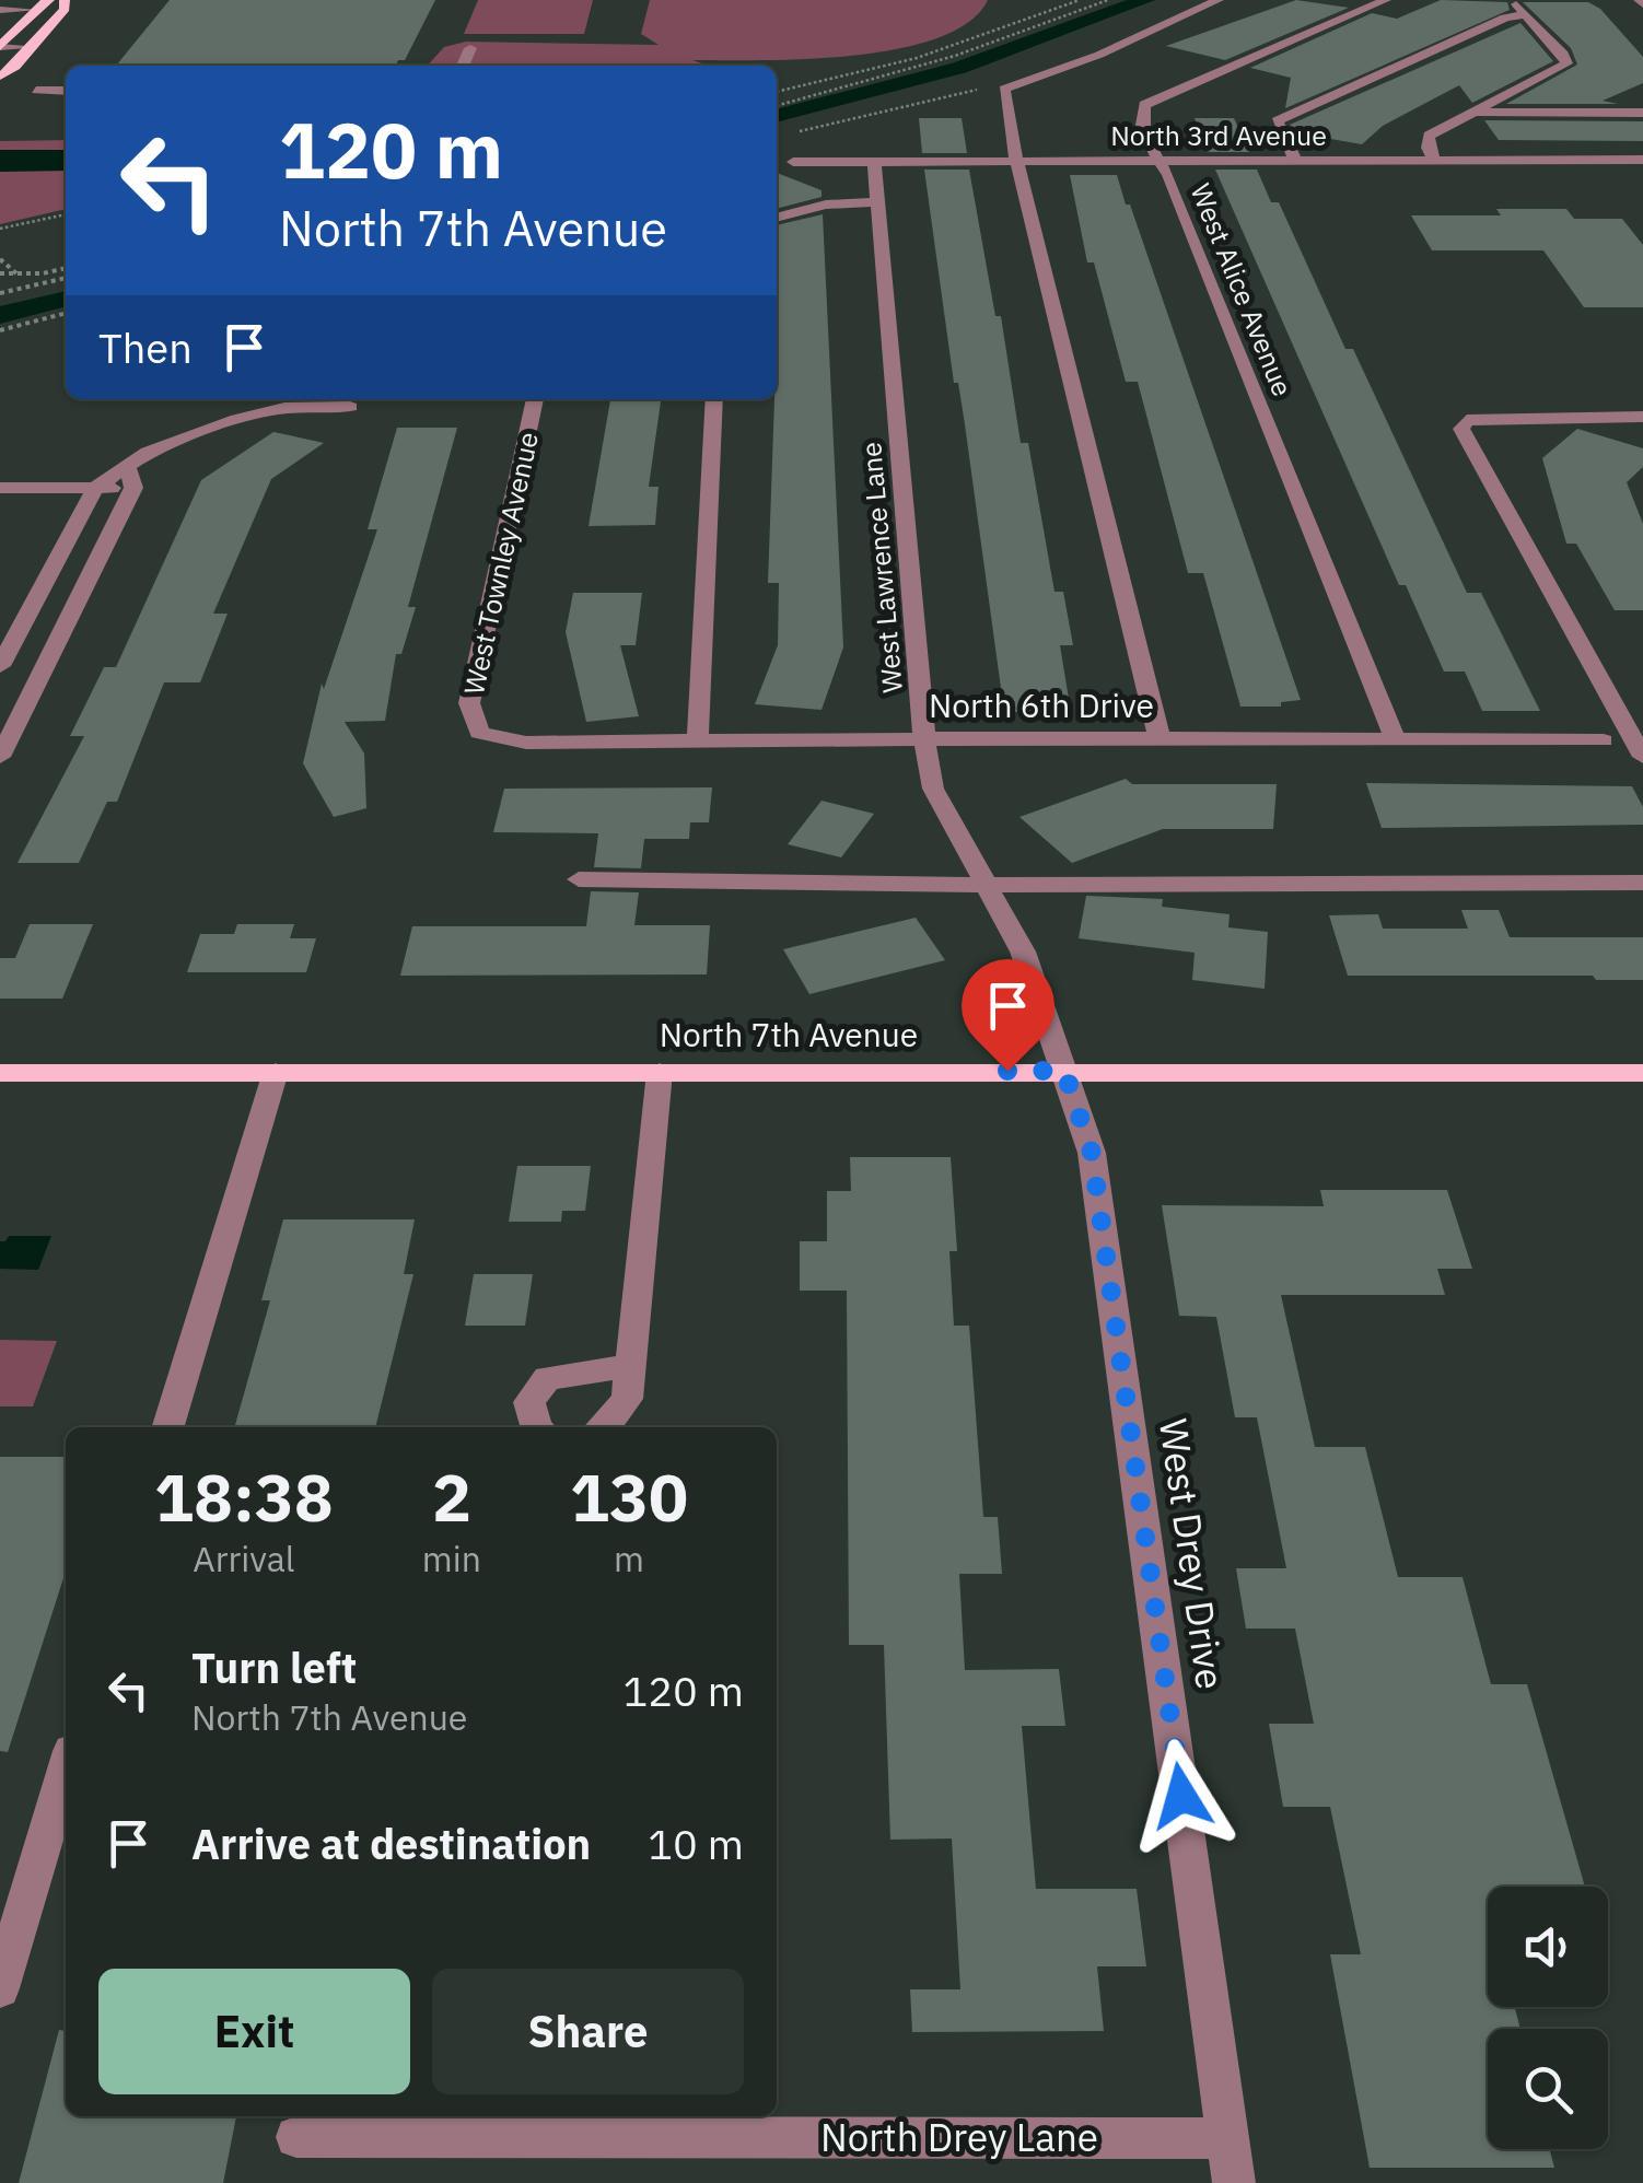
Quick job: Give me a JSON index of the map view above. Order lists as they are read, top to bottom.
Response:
{
  "streets": {
    "main road": ["North 7th Avenue"],
    "street": [
      "North 3rd Avenue",
      "West Alice Avenue",
      "West Townley Avenue",
      "West Lawrence Lane",
      "North 6th Drive",
      "West Drey Drive",
      "North Drey Lane"
    ]
  },
  "crossings": [
    ["North 3rd Avenue", "West Alice Avenue"],
    ["North 3rd Avenue", "West Lawrence Lane"],
    ["West Alice Avenue", "North 6th Drive"],
    ["West Townley Avenue", "North 6th Drive"],
    ["West Lawrence Lane", "North 6th Drive"],
    ["West Lawrence Lane", "North 7th Avenue"],
    ["West Lawrence Lane", "West Drey Drive"],
    ["North 7th Avenue", "West Drey Drive"],
    ["West Drey Drive", "North Drey Lane"]
  ],
  "page": {
    "turn": ["120 m", "North 7th Avenue"],
    "then": "Then",
    "eta": [
      "18:38",
      "Arrival",
      "2",
      "min",
      "130",
      "m"
    ],
    "list": [
      {
        "name": "Turn left",
        "note": "North 7th Avenue",
        "value": "120 m"
      },
      {
        "name": "Arrive at destination",
        "value": "10 m"
      }
    ],
    "buttons": ["Exit", "Share"]
  }
}
